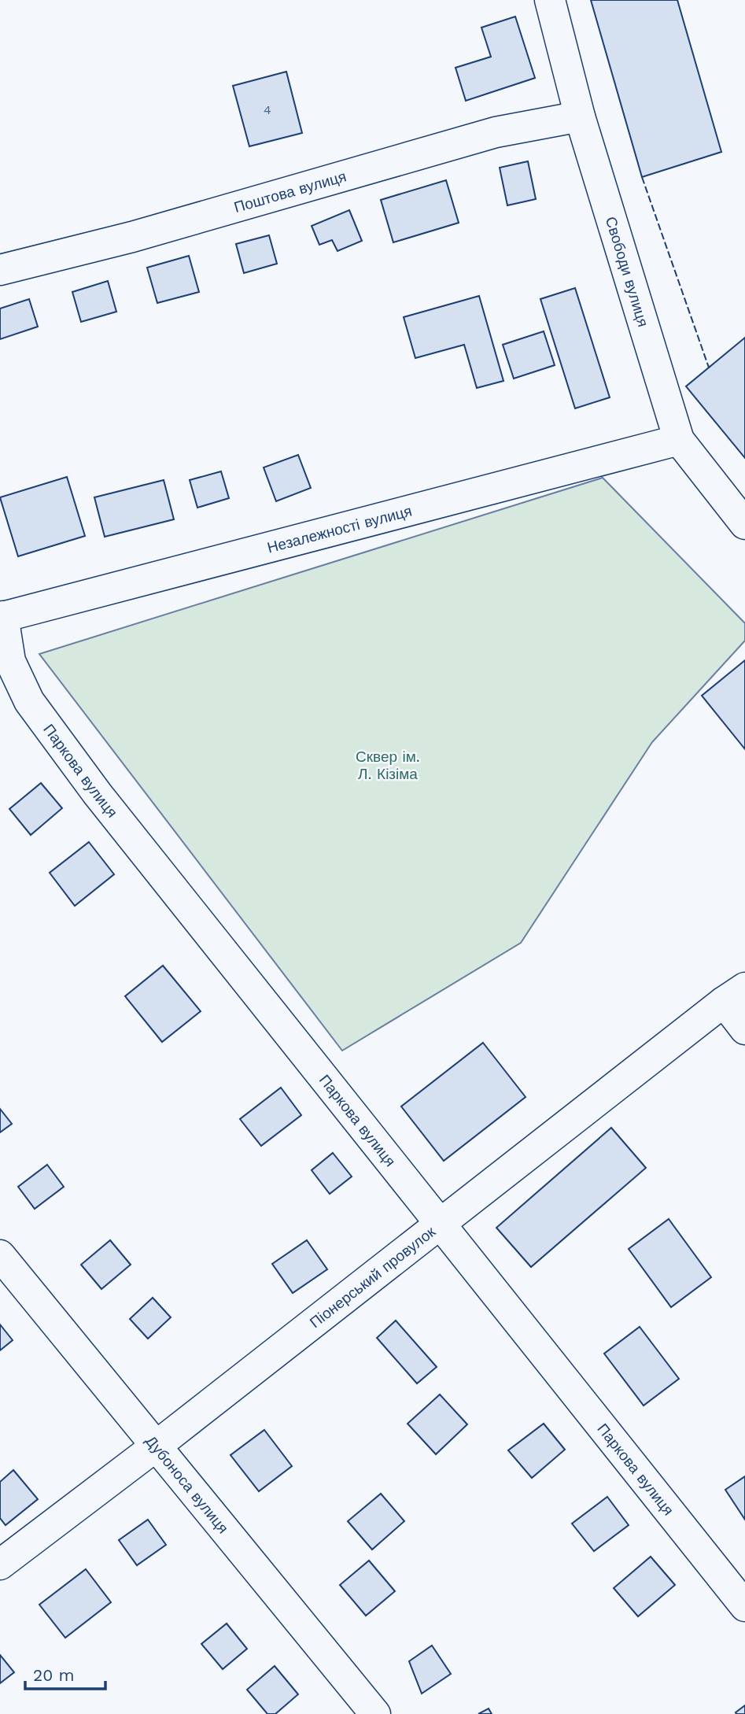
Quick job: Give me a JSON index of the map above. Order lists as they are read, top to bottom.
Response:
{
  "streets": {
    "street": [
      "Поштова вулиця",
      "Свободи вулиця",
      "Незалежності вулиця",
      "Паркова вулиця",
      "Піонерський провулок",
      "Дубоноса вулиця"
    ]
  },
  "crossings": [
    ["Поштова вулиця", "Свободи вулиця"],
    ["Свободи вулиця", "Незалежності вулиця"],
    ["Незалежності вулиця", "Паркова вулиця"],
    ["Паркова вулиця", "Піонерський провулок"],
    ["Піонерський провулок", "Дубоноса вулиця"]
  ],
  "parks": ["Сквер ім. Л. Кізіма"],
  "house_numbers": ["4"],
  "scale_bar": "20 m"
}
